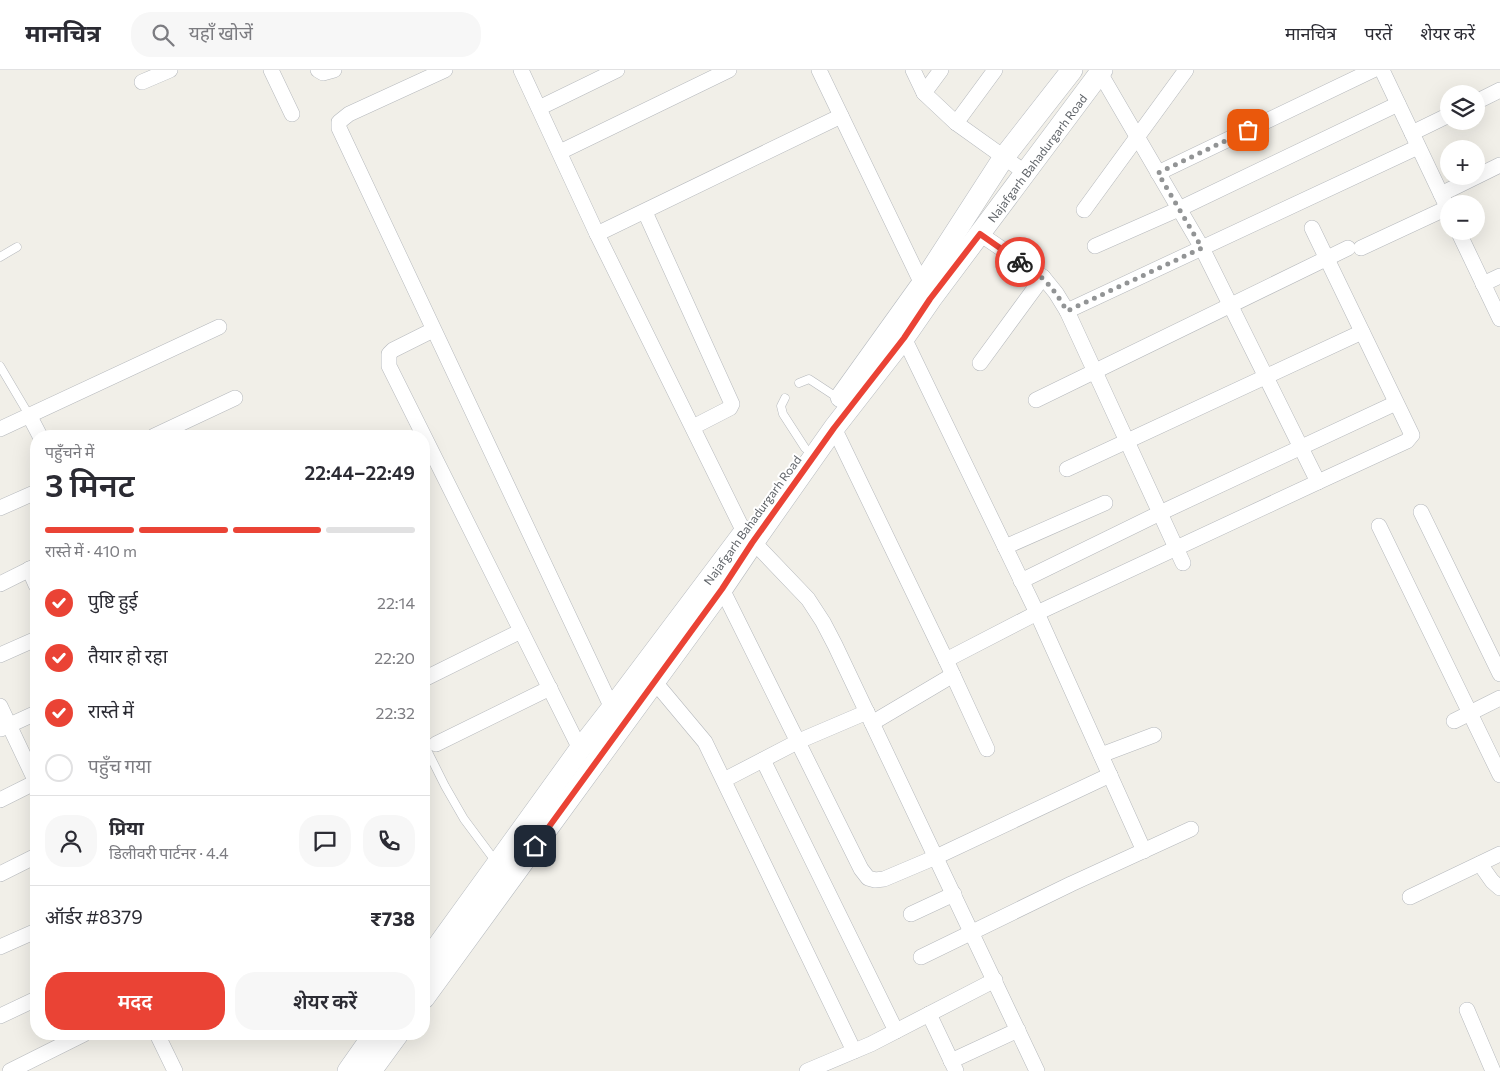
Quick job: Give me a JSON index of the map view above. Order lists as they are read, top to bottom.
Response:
{
  "streets": {
    "main road": ["Najafgarh Bahadurgarh Road"]
  },
  "page": {
    "header": "मानचित्र",
    "search": "यहाँ खोजें",
    "nav": ["मानचित्र", "परतें", "शेयर करें"],
    "map_buttons": ["+", "−"],
    "heading": ["3 मिनट", "पहुँचने में", "22:44–22:49"],
    "panel": [
      "प्रिया",
      "डिलीवरी पार्टनर · 4.4",
      "ऑर्डर #8379",
      "₹738"
    ],
    "bar": "रास्ते में · 410 m",
    "list": [
      ["पुष्टि हुई", "22:14"],
      ["तैयार हो रहा", "22:20"],
      ["रास्ते में", "22:32"],
      "पहुँच गया"
    ],
    "buttons": ["मदद", "शेयर करें"]
  }
}
